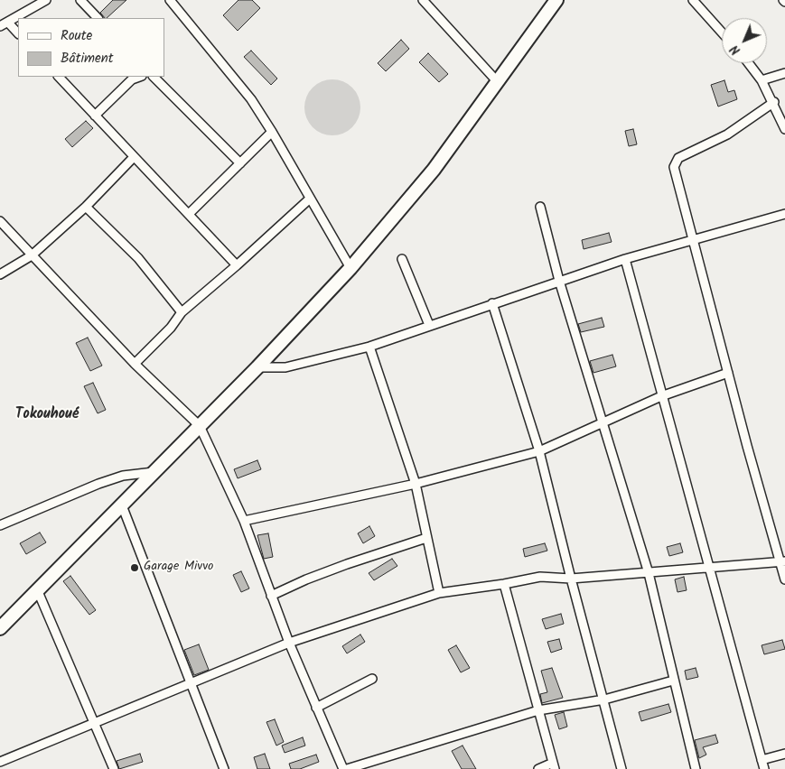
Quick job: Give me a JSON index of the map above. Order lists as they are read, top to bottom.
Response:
{
  "districts": ["Tokouhoué"],
  "places": ["Garage Mivvo"],
  "legend": ["Route", "Bâtiment"],
  "north": "bottom left"
}
